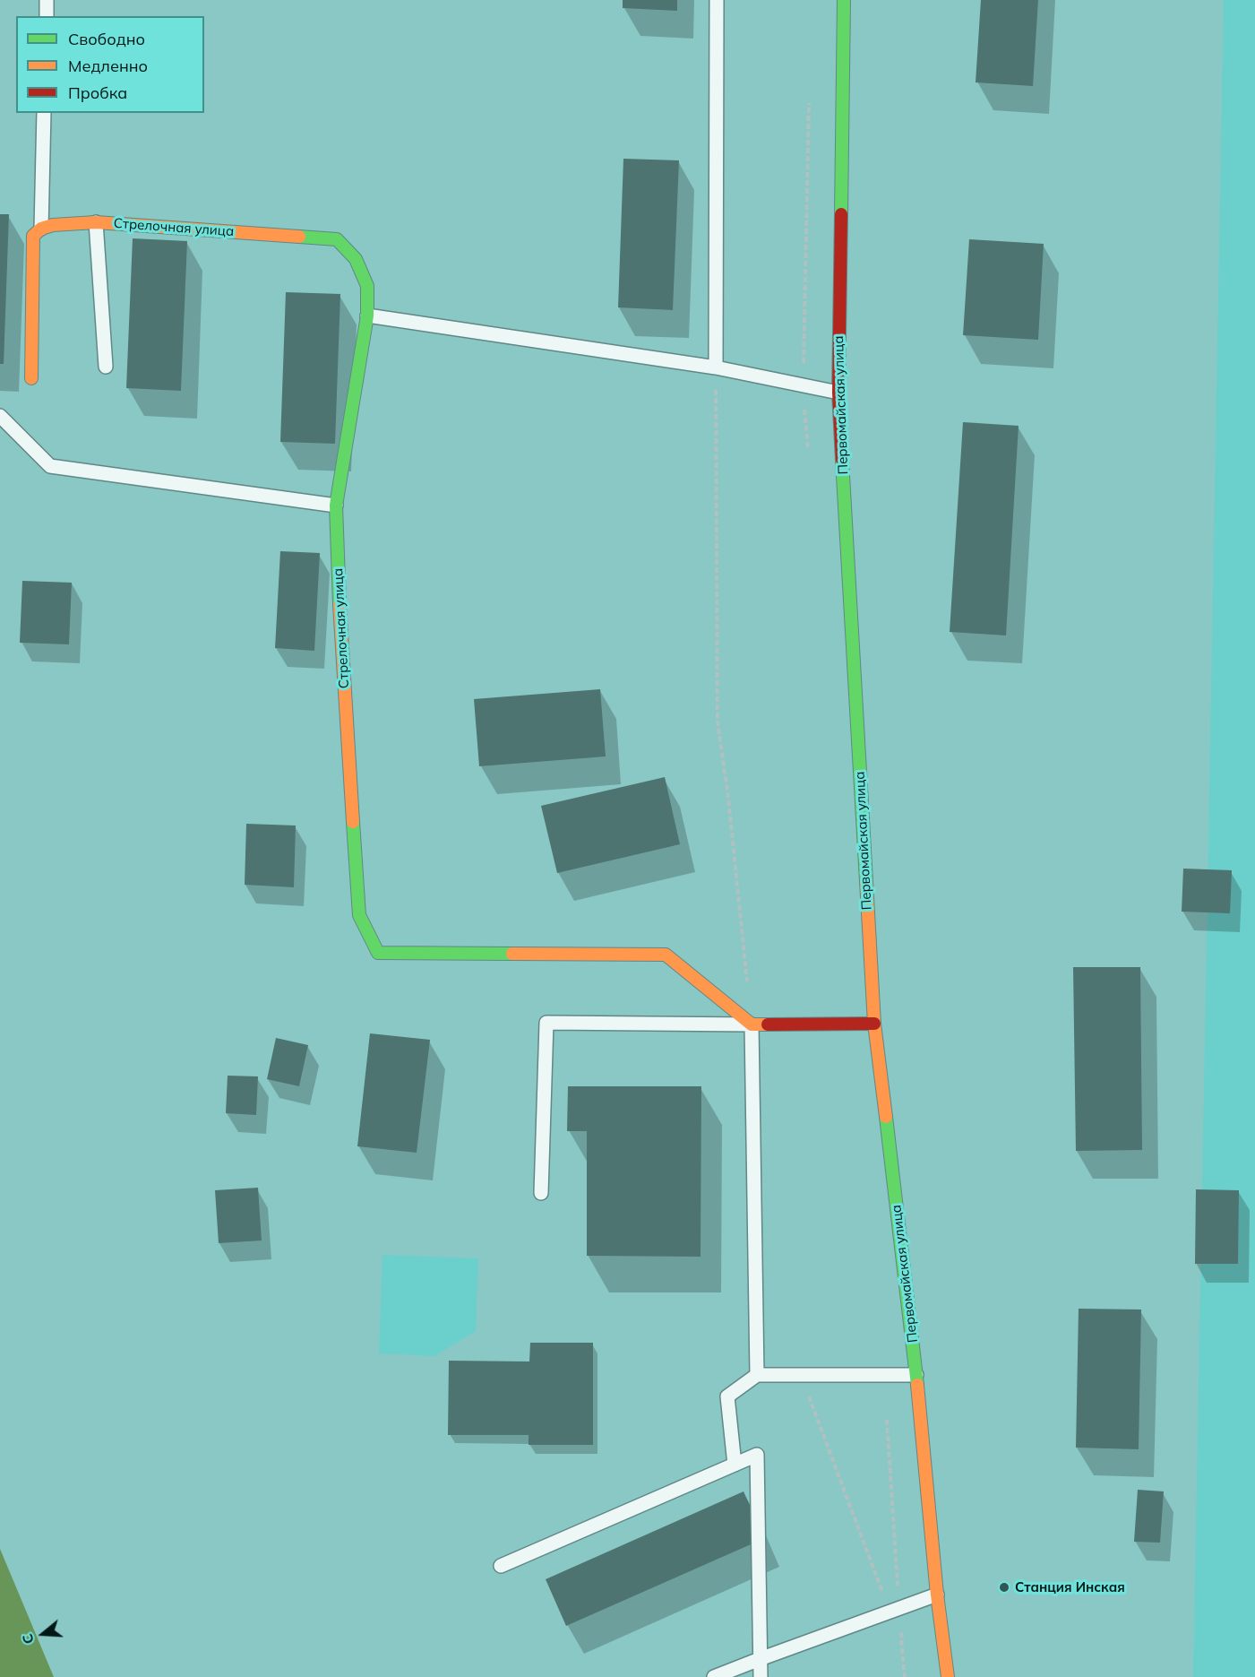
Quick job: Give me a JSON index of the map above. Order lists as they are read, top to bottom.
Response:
{
  "streets": {
    "street": ["Стрелочная улица", "Первомайская улица"]
  },
  "places": ["Станция Инская"],
  "legend": ["Свободно", "Медленно", "Пробка"],
  "north": "left"
}
